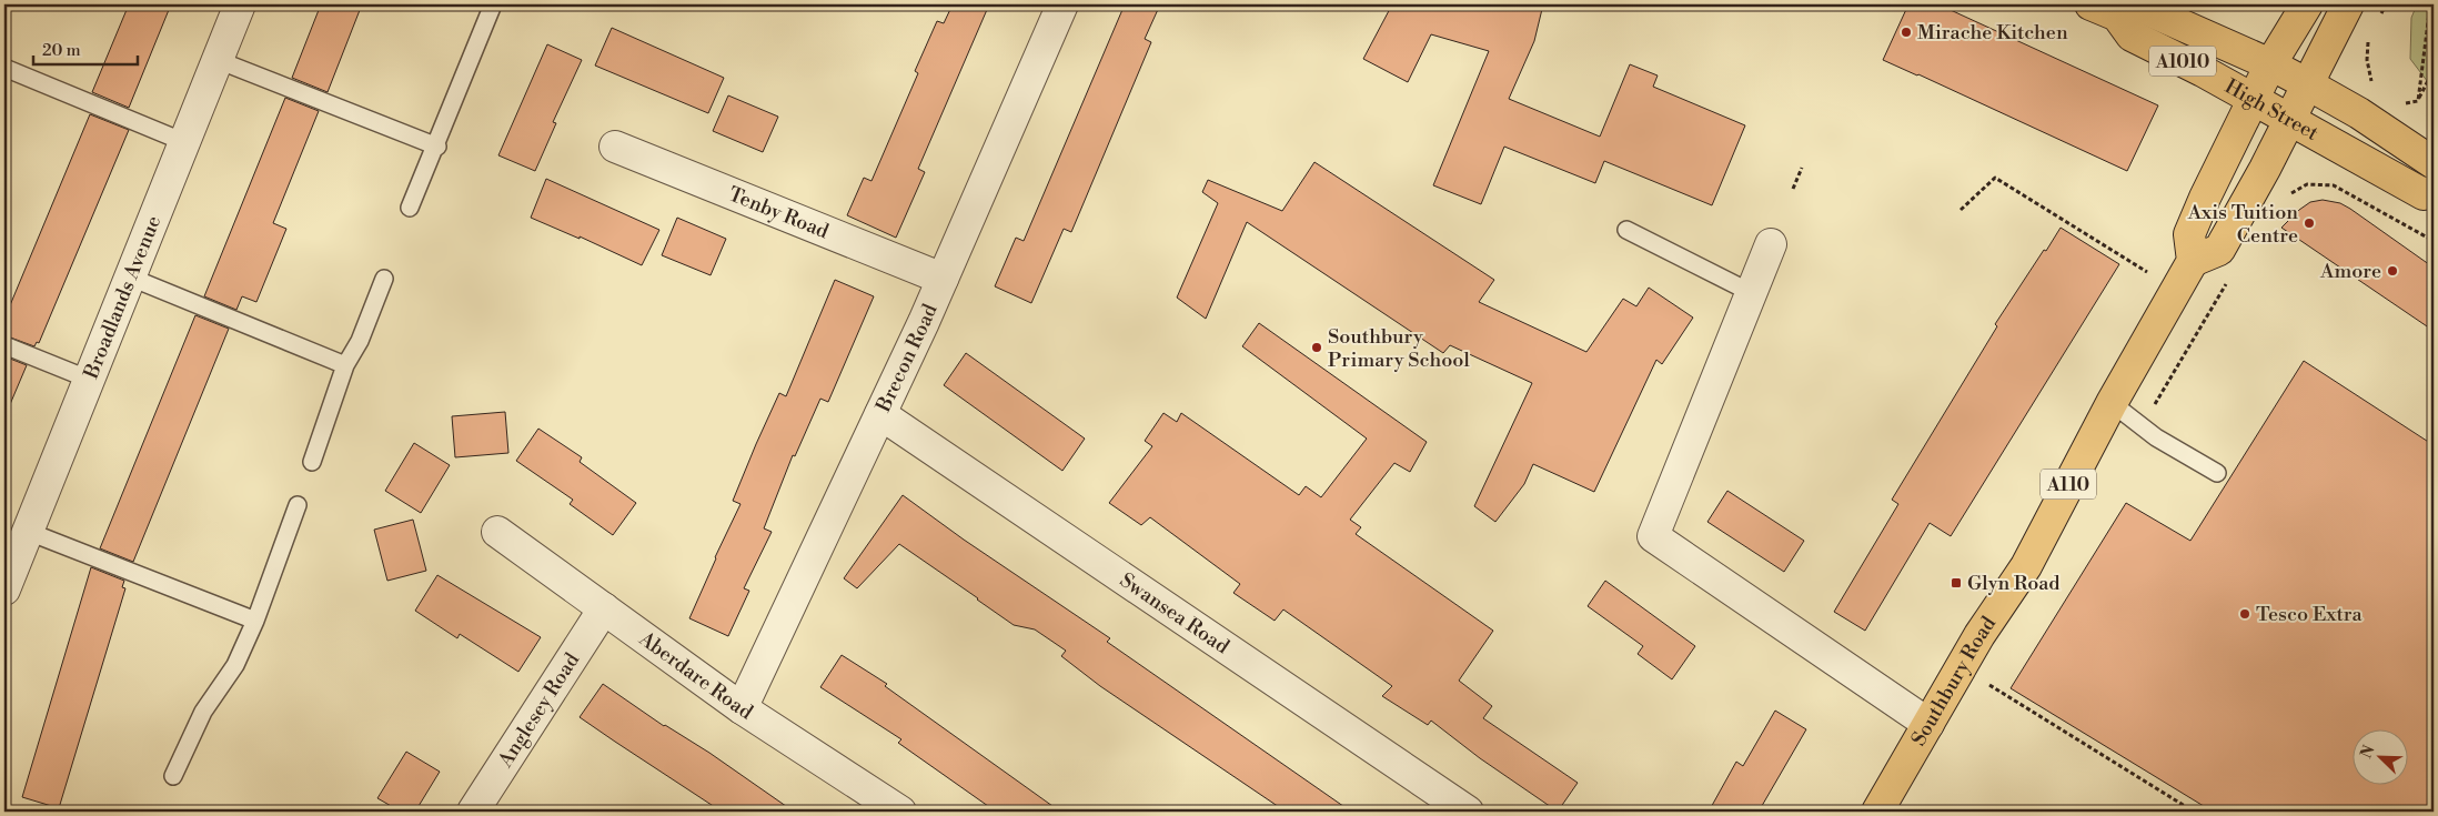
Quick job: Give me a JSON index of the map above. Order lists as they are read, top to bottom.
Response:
{
  "streets": {
    "main road": [
      "A1010",
      "High Street",
      "A110",
      "Southbury Road"
    ],
    "street": [
      "Tenby Road",
      "Broadlands Avenue",
      "Brecon Road",
      "Swansea Road",
      "Aberdare Road",
      "Anglesey Road"
    ]
  },
  "crossings": [
    ["Tenby Road", "Brecon Road"],
    ["Brecon Road", "Swansea Road"],
    ["Brecon Road", "Aberdare Road"],
    ["Aberdare Road", "Anglesey Road"]
  ],
  "places": {
    "other": [
      "Mirache Kitchen",
      "Axis Tuition Centre",
      "Amore",
      "Southbury Primary School",
      "Tesco Extra"
    ],
    "transit": ["Glyn Road"]
  },
  "scale_bar": "20 m",
  "north": "top left"
}
